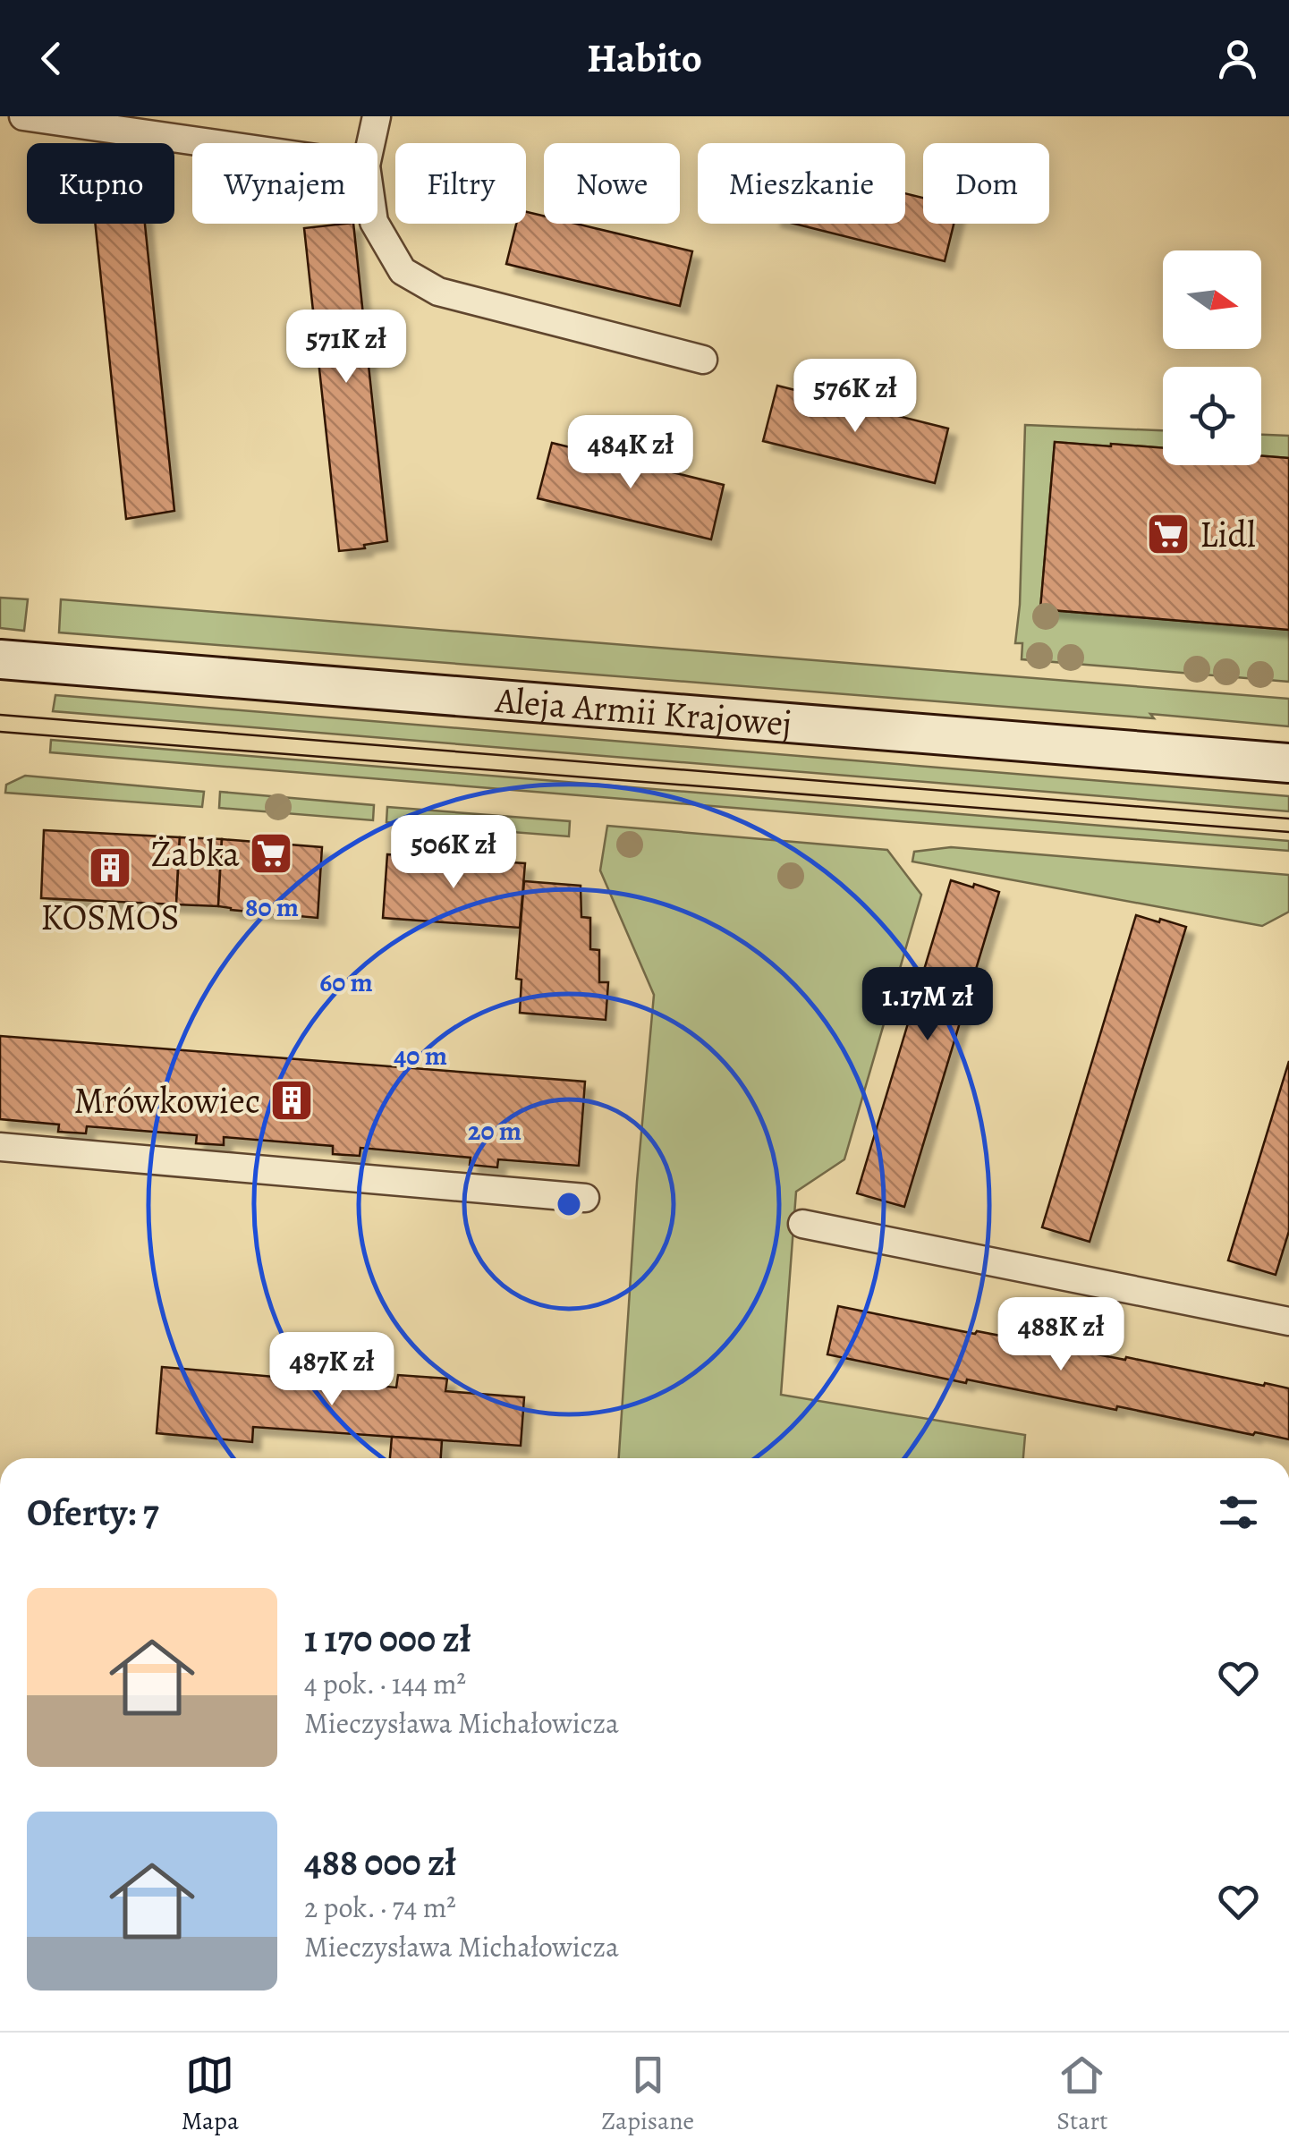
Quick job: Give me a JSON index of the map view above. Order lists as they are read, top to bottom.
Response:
{
  "streets": {
    "main road": ["Aleja Armii Krajowej"]
  },
  "places": {
    "supermarket": ["Lidl", "Żabka"],
    "building": ["KOSMOS", "Mrówkowiec"]
  },
  "north": "right",
  "page": {
    "header": "Habito",
    "chip": [
      "Kupno",
      "Wynajem",
      "Filtry",
      "Nowe",
      "Mieszkanie",
      "Dom"
    ],
    "price": [
      "571K zł",
      "576K zł",
      "484K zł",
      "506K zł",
      "1.17M zł",
      "488K zł",
      "487K zł"
    ],
    "heading": "Oferty: 7",
    "list": [
      {
        "name": "1 170 000 zł",
        "note": "4 pok. · 144 m² · Mieczysława Michałowicza"
      },
      {
        "name": "488 000 zł",
        "note": "2 pok. · 74 m² · Mieczysława Michałowicza"
      }
    ],
    "tabs": ["Mapa", "Zapisane", "Start"]
  },
  "rings": [
    "80 m",
    "60 m",
    "40 m",
    "20 m"
  ]
}
